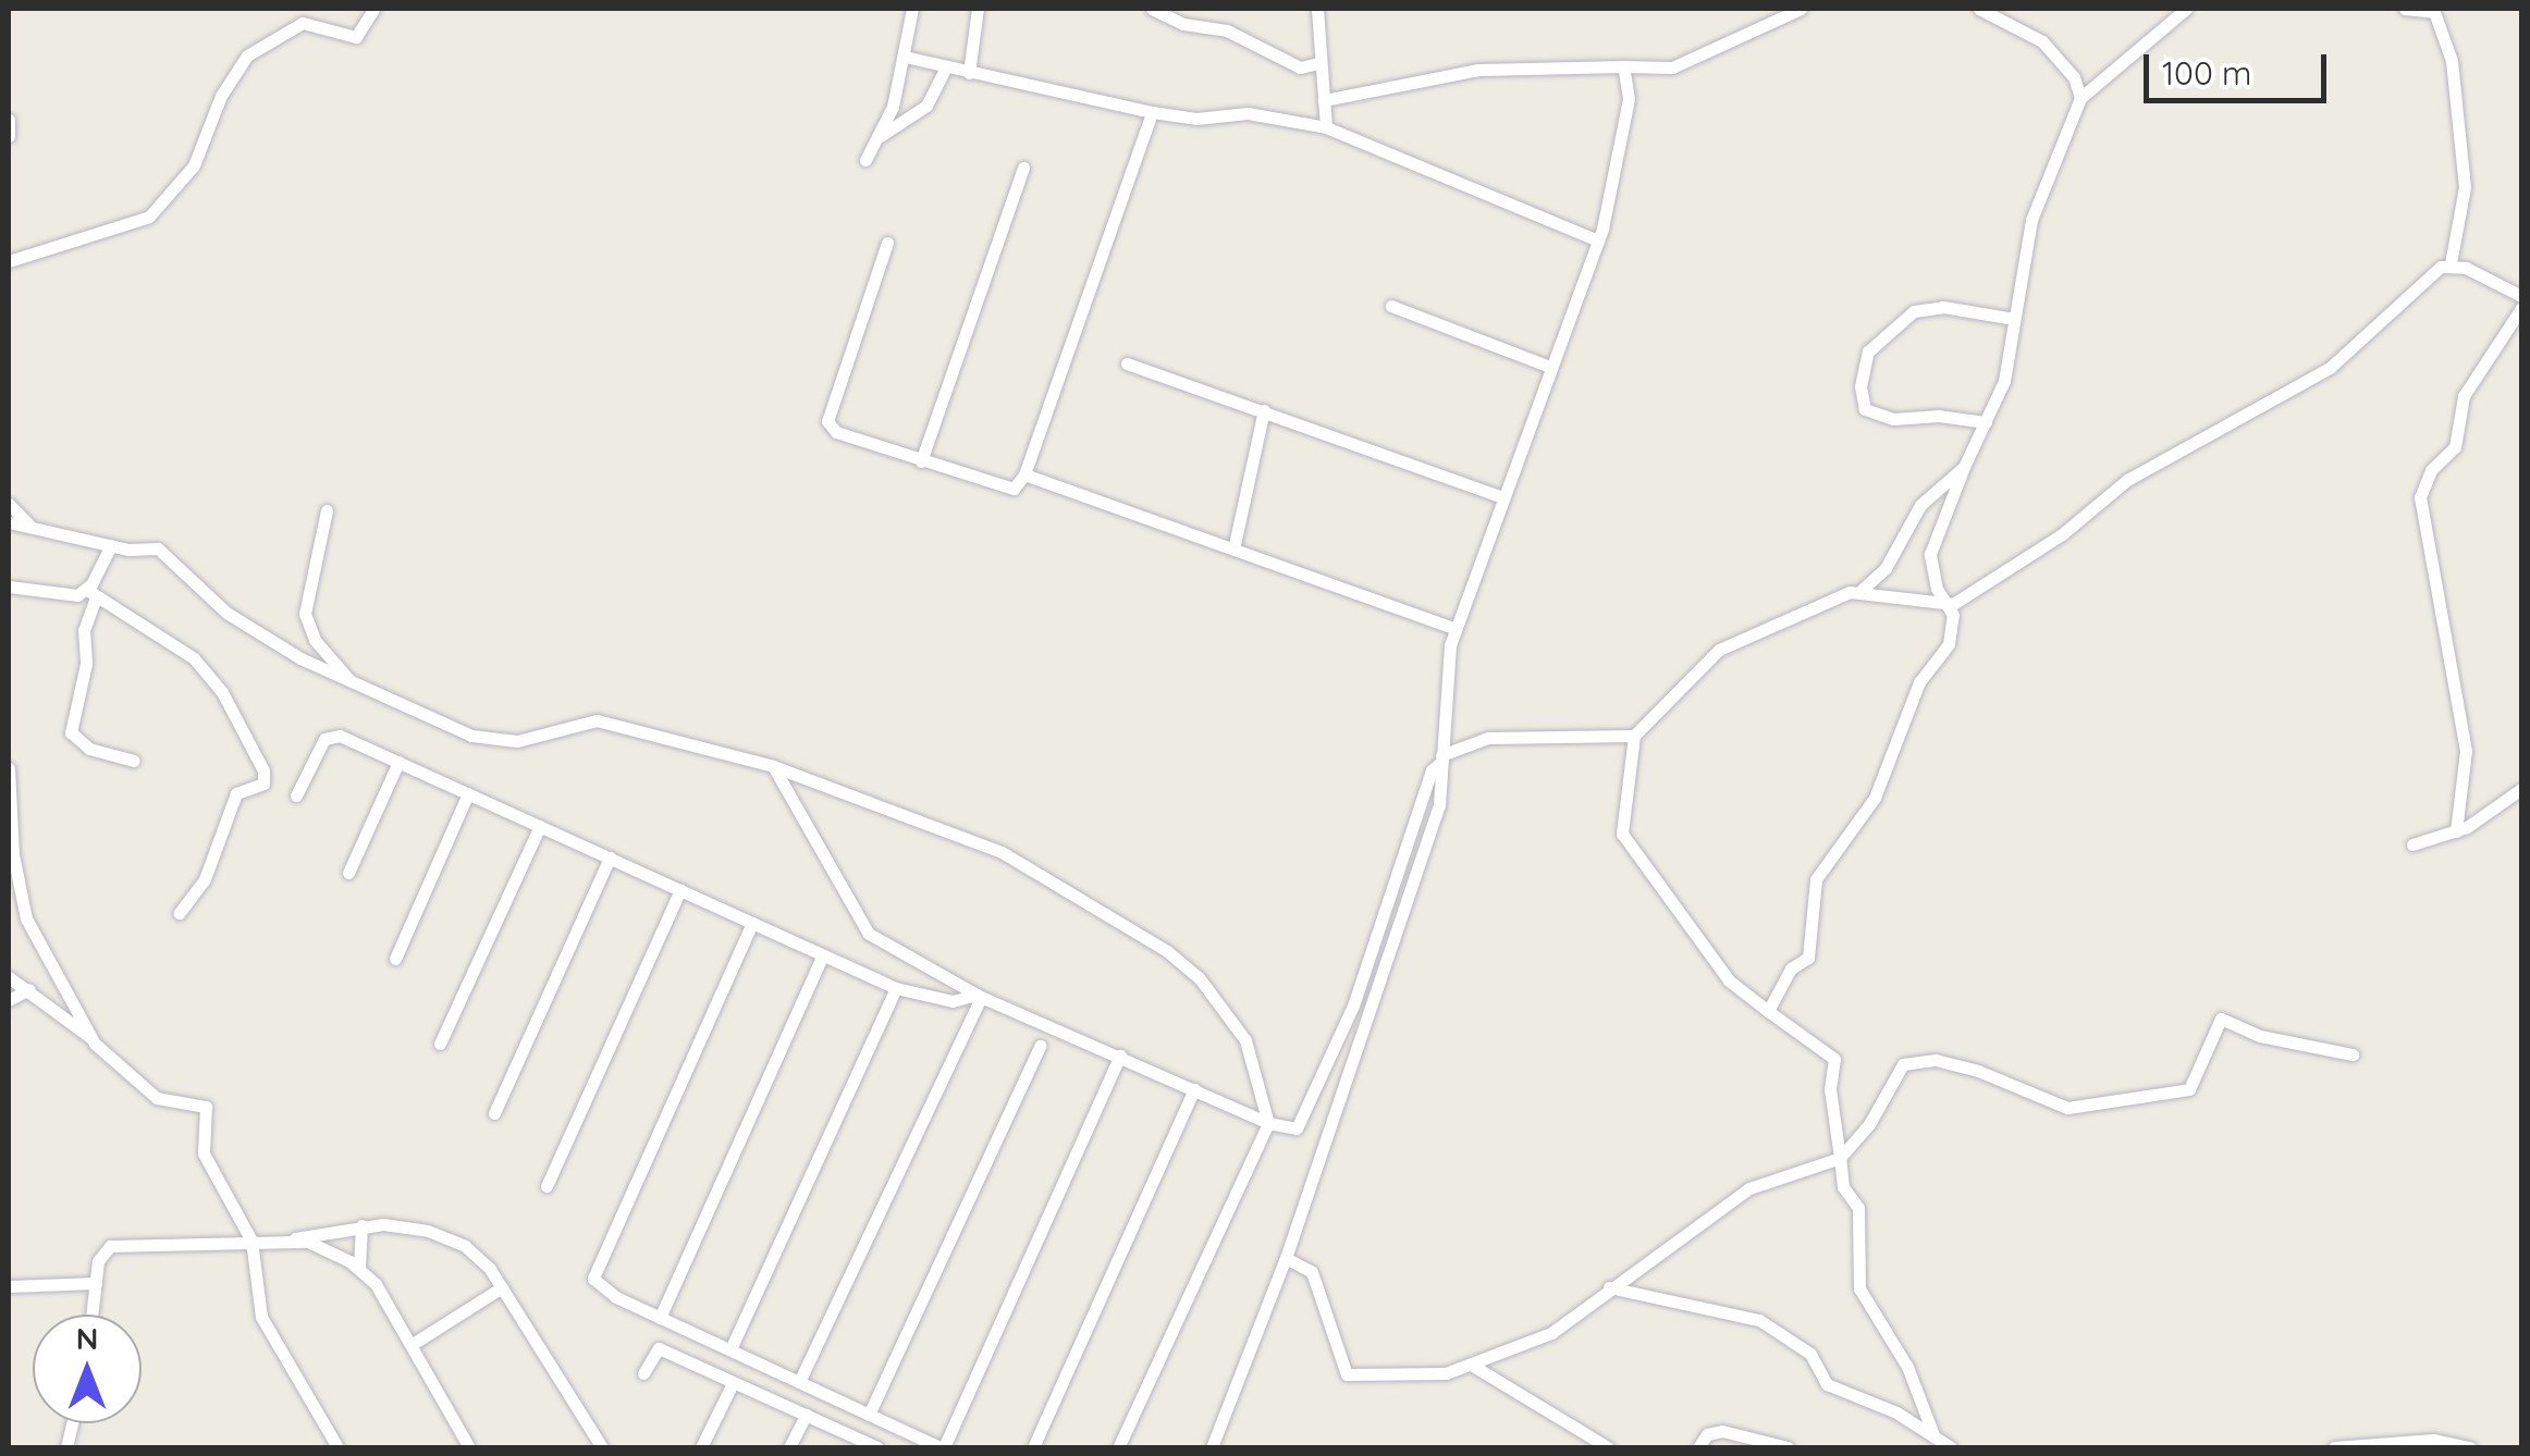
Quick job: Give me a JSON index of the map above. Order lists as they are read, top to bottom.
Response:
{
  "scale_bar": "100 m",
  "north": "top"
}
